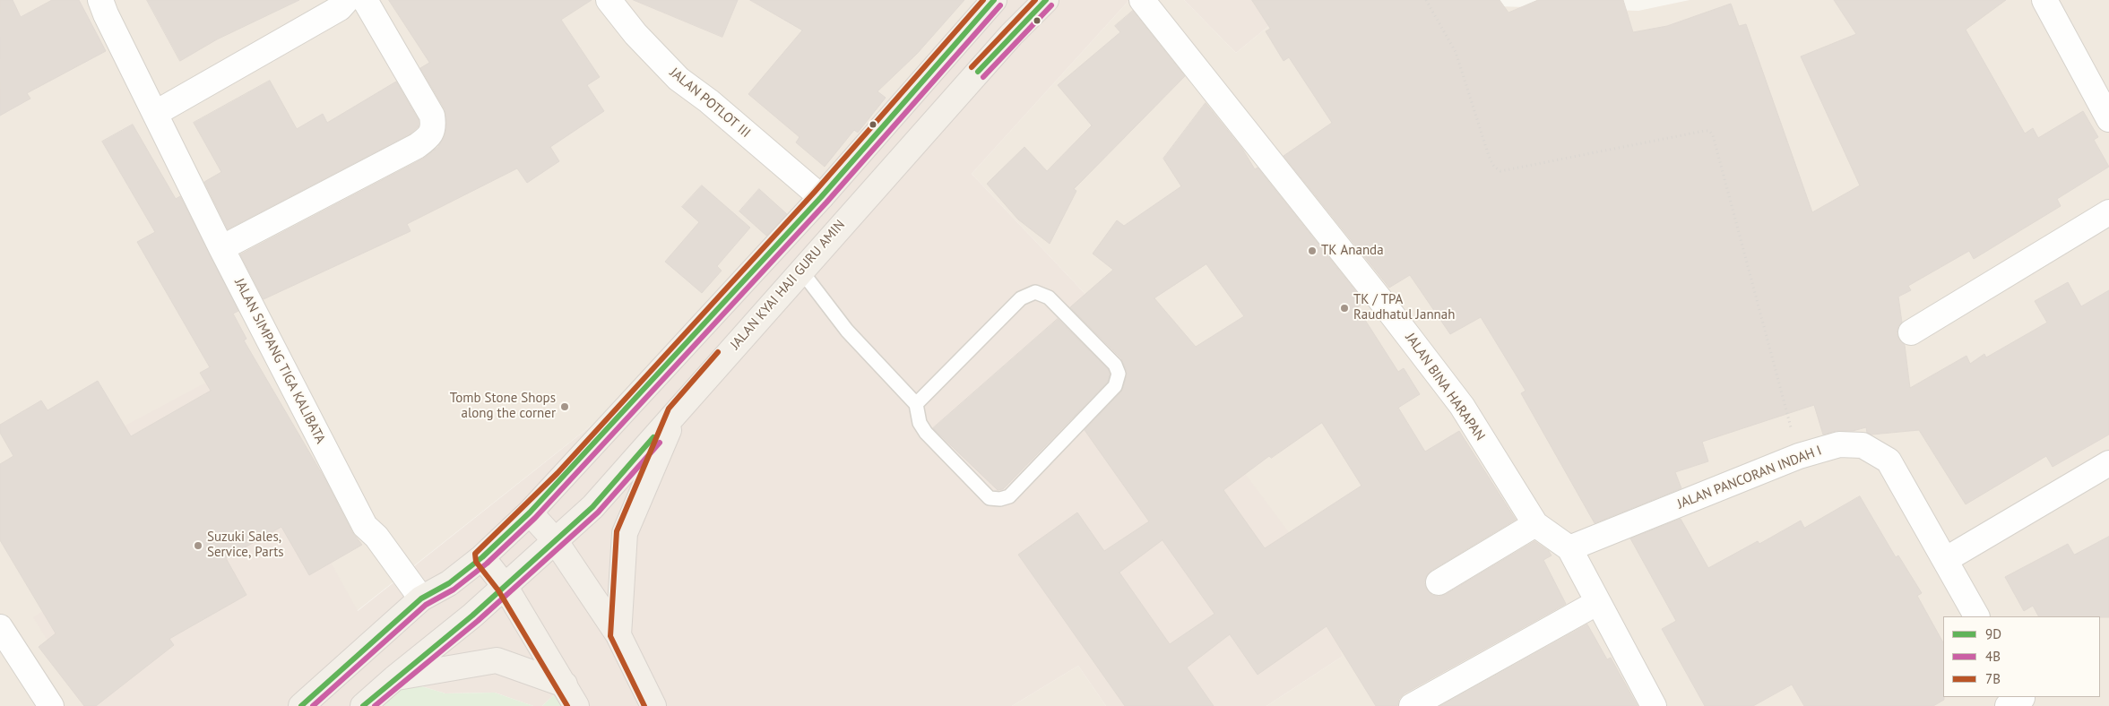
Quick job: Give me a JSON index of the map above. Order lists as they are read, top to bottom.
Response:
{
  "streets": {
    "main road": ["JALAN KYAI HAJI GURU AMIN"],
    "street": [
      "JALAN POTLOT III",
      "JALAN SIMPANG TIGA KALIBATA",
      "JALAN BINA HARAPAN",
      "JALAN PANCORAN INDAH I"
    ]
  },
  "crossings": [
    ["JALAN BINA HARAPAN", "JALAN PANCORAN INDAH I"]
  ],
  "places": [
    "TK Ananda",
    "TK / TPA Raudhatul Jannah",
    "Tomb Stone Shops along the corner",
    "Suzuki Sales, Service, Parts"
  ],
  "lines": ["transit line 9D", "transit line 7B", "transit line 4B"],
  "legend": ["9D", "4B", "7B"]
}
